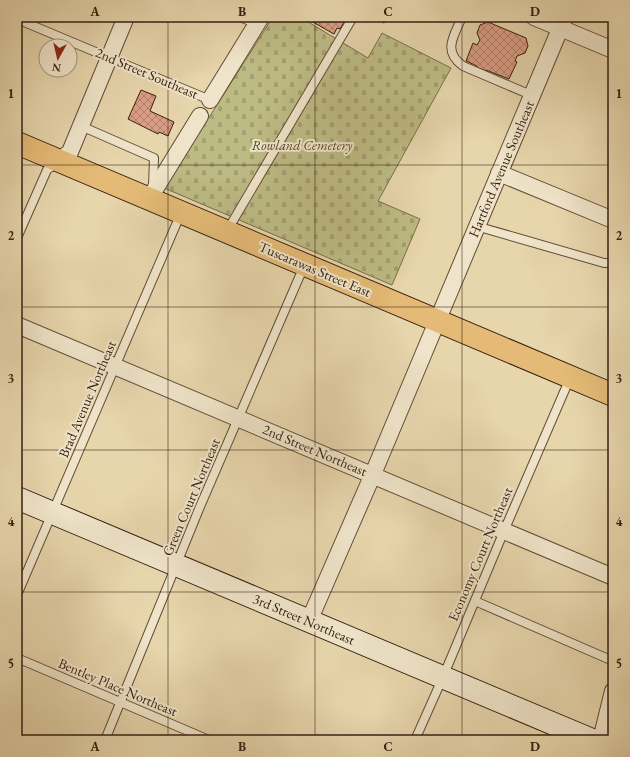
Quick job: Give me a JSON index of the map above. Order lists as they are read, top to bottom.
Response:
{
  "streets": {
    "main road": ["Tuscarawas Street East"],
    "street": ["Hartford Avenue Southeast", "2nd Street Northeast", "3rd Street Northeast"],
    "lane": [
      "2nd Street Southeast",
      "Brad Avenue Northeast",
      "Green Court Northeast",
      "Economy Court Northeast",
      "Bentley Place Northeast"
    ]
  },
  "crossings": [
    ["Hartford Avenue Southeast", "Tuscarawas Street East"],
    ["Hartford Avenue Southeast", "2nd Street Northeast"],
    ["Hartford Avenue Southeast", "3rd Street Northeast"],
    ["Tuscarawas Street East", "Brad Avenue Northeast"],
    ["Tuscarawas Street East", "Green Court Northeast"],
    ["Tuscarawas Street East", "Economy Court Northeast"],
    ["Brad Avenue Northeast", "2nd Street Northeast"],
    ["Brad Avenue Northeast", "3rd Street Northeast"],
    ["2nd Street Northeast", "Green Court Northeast"],
    ["2nd Street Northeast", "Economy Court Northeast"],
    ["Green Court Northeast", "3rd Street Northeast"],
    ["Green Court Northeast", "Bentley Place Northeast"],
    ["Economy Court Northeast", "3rd Street Northeast"]
  ],
  "parks": ["Rowland Cemetery"],
  "north": "bottom",
  "grid": {
    "columns": [
      "A",
      "B",
      "C",
      "D"
    ],
    "rows": [
      "1",
      "2",
      "3",
      "4",
      "5"
    ]
  }
}
